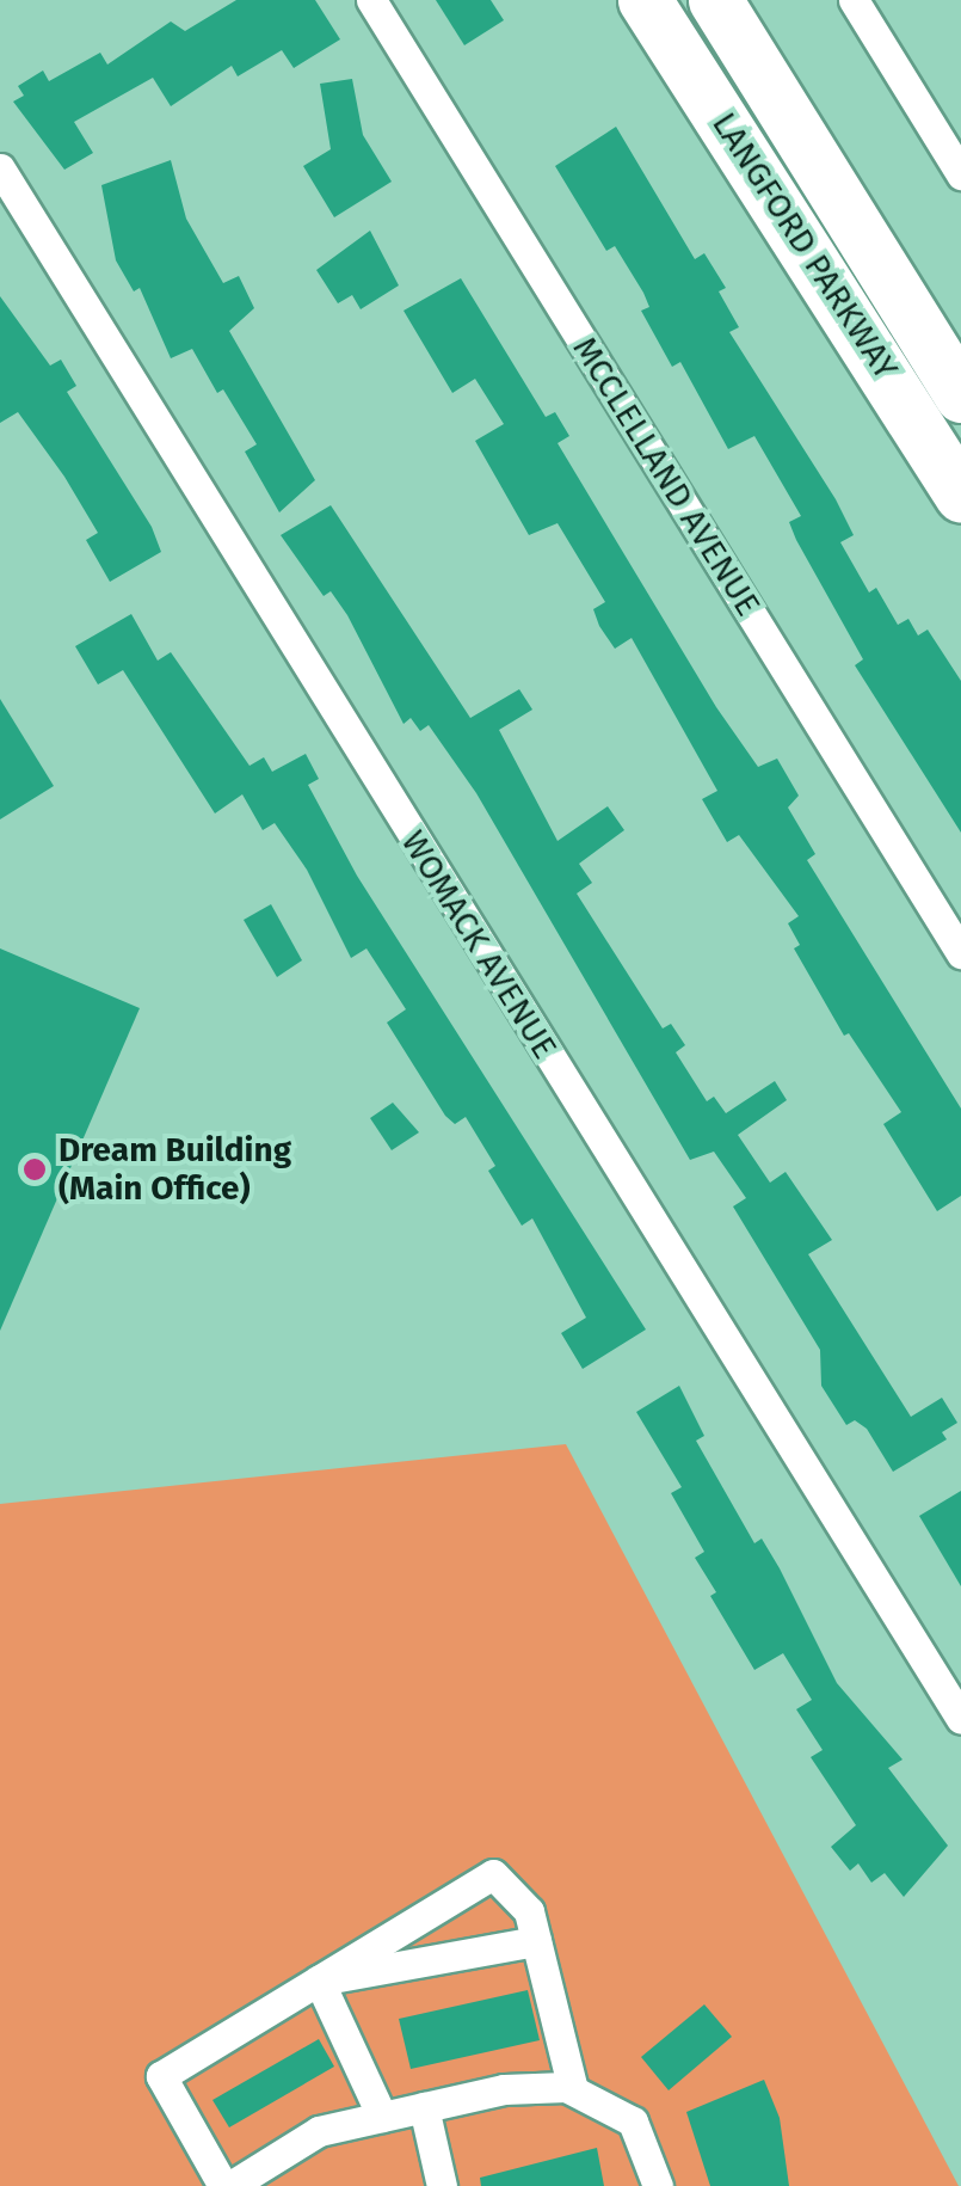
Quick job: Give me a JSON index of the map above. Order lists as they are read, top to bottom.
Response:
{
  "streets": {
    "highway": ["LANGFORD PARKWAY"],
    "street": ["MCCLELLAND AVENUE", "WOMACK AVENUE"]
  },
  "places": ["Dream Building (Main Office)"]
}
